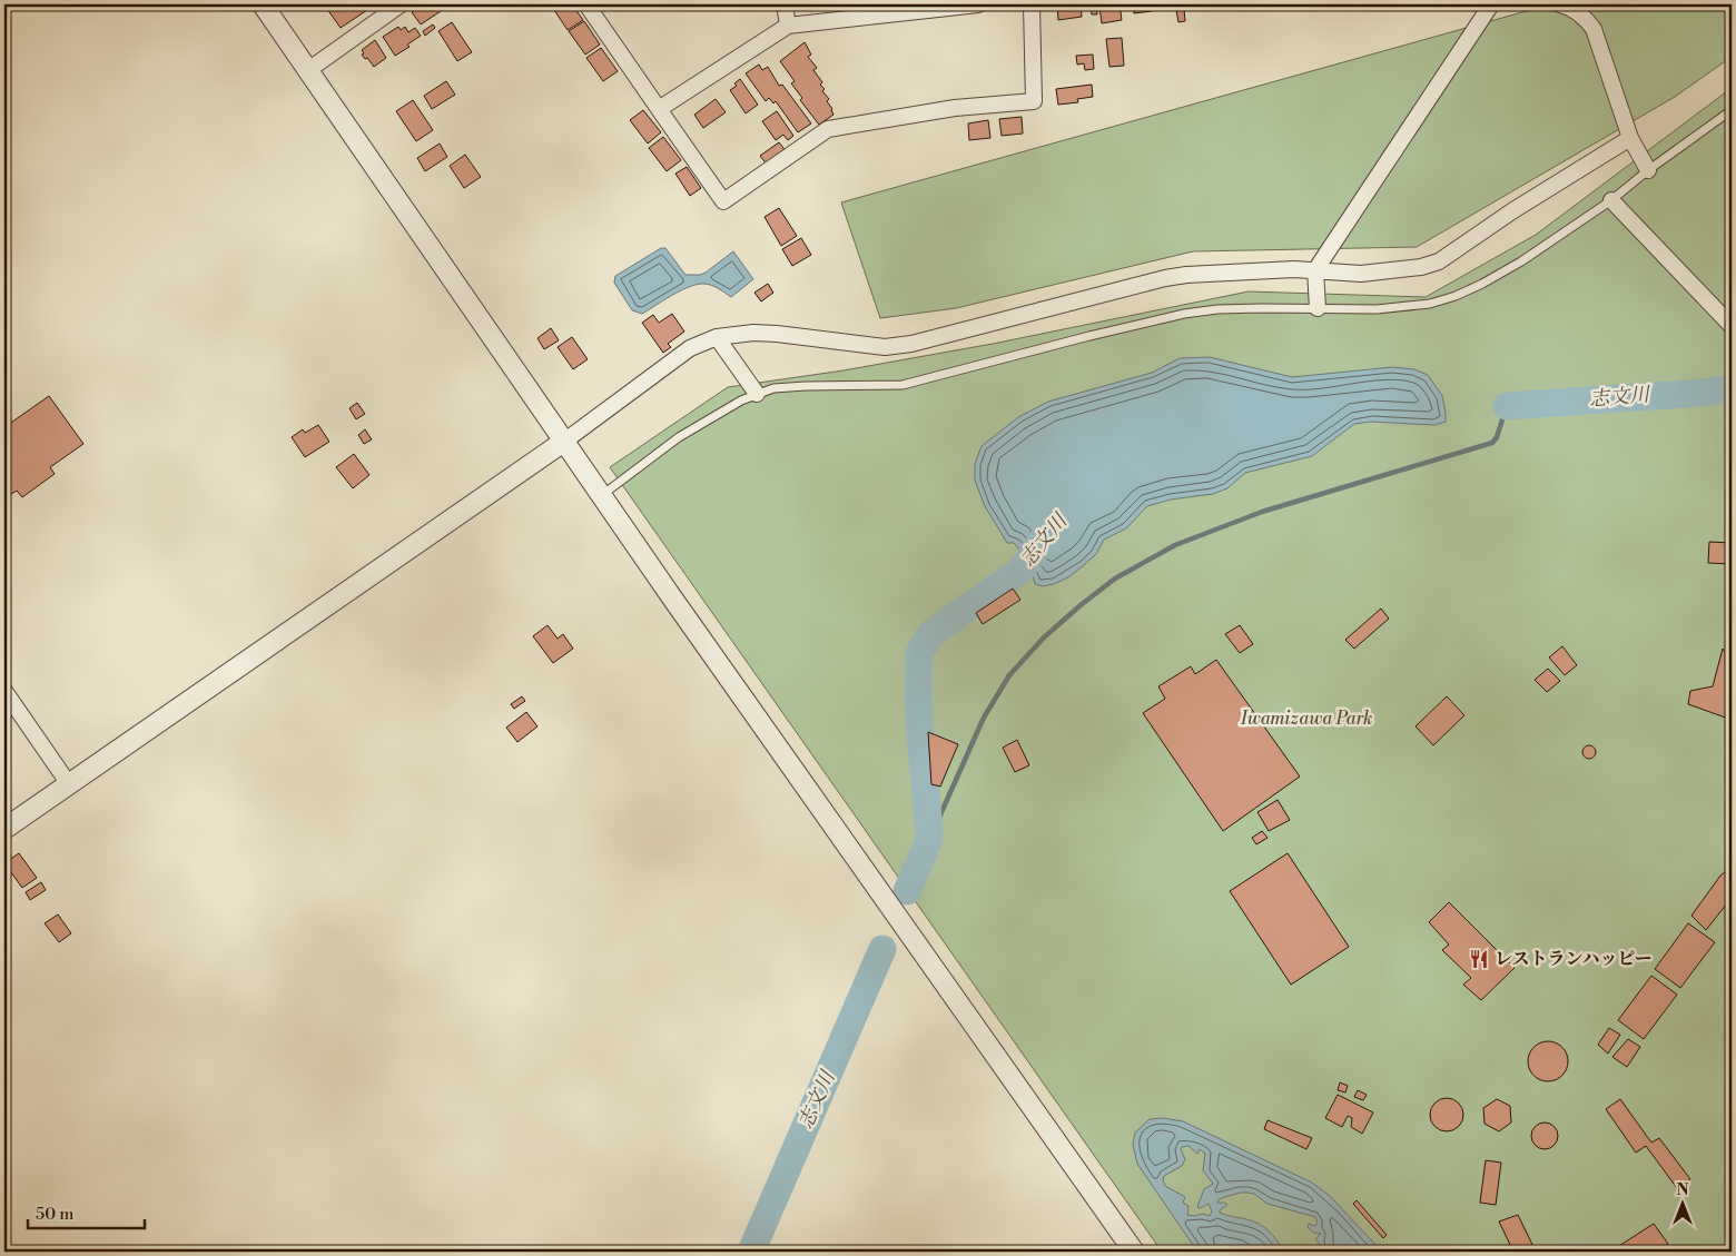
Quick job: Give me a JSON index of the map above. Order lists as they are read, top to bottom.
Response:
{
  "water": ["志文川"],
  "parks": ["Iwamizawa Park"],
  "places": {
    "restaurant": ["レストランハッピー"]
  },
  "scale_bar": "50 m",
  "north": "top"
}
